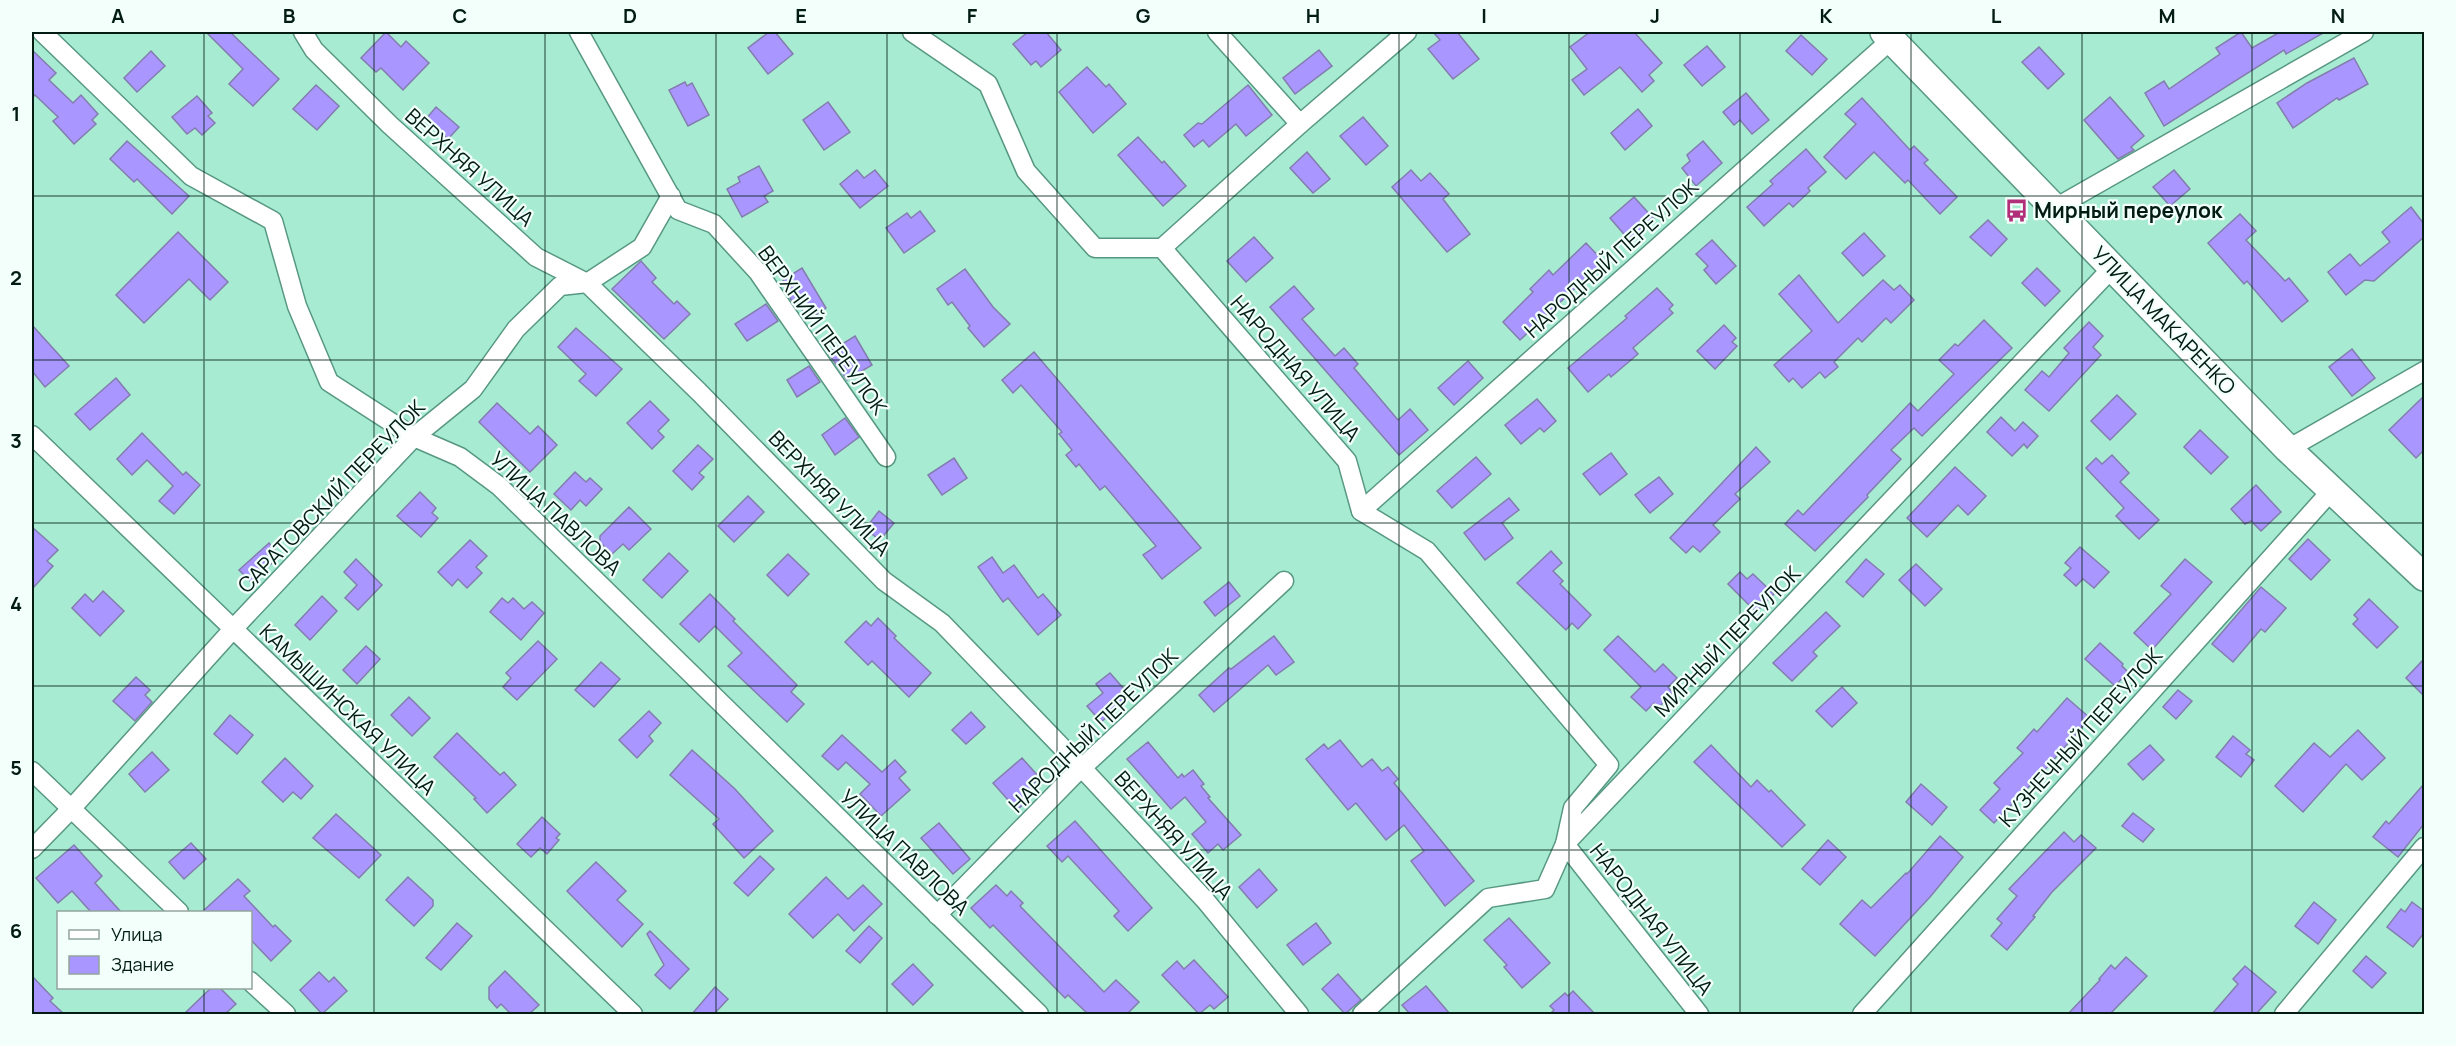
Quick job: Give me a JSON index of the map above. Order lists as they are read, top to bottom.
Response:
{
  "streets": {
    "main road": ["УЛИЦА МАКАРЕНКО"],
    "street": [
      "ВЕРХНЯЯ УЛИЦА",
      "НАРОДНЫЙ ПЕРЕУЛОК",
      "ВЕРХНИЙ ПЕРЕУЛОК",
      "НАРОДНАЯ УЛИЦА",
      "САРАТОВСКИЙ ПЕРЕУЛОК",
      "УЛИЦА ПАВЛОВА",
      "МИРНЫЙ ПЕРЕУЛОК",
      "КАМЫШИНСКАЯ УЛИЦА",
      "КУЗНЕЧНЫЙ ПЕРЕУЛОК"
    ]
  },
  "crossings": [
    ["ВЕРХНЯЯ УЛИЦА", "НАРОДНЫЙ ПЕРЕУЛОК"],
    ["ВЕРХНЯЯ УЛИЦА", "САРАТОВСКИЙ ПЕРЕУЛОК"],
    ["НАРОДНЫЙ ПЕРЕУЛОК", "УЛИЦА МАКАРЕНКО"],
    ["НАРОДНЫЙ ПЕРЕУЛОК", "НАРОДНАЯ УЛИЦА"],
    ["НАРОДНЫЙ ПЕРЕУЛОК", "УЛИЦА ПАВЛОВА"],
    ["УЛИЦА МАКАРЕНКО", "МИРНЫЙ ПЕРЕУЛОК"],
    ["УЛИЦА МАКАРЕНКО", "КУЗНЕЧНЫЙ ПЕРЕУЛОК"],
    ["ВЕРХНИЙ ПЕРЕУЛОК", "САРАТОВСКИЙ ПЕРЕУЛОК"],
    ["НАРОДНАЯ УЛИЦА", "МИРНЫЙ ПЕРЕУЛОК"],
    ["САРАТОВСКИЙ ПЕРЕУЛОК", "УЛИЦА ПАВЛОВА"],
    ["САРАТОВСКИЙ ПЕРЕУЛОК", "КАМЫШИНСКАЯ УЛИЦА"]
  ],
  "places": {
    "bus stop": ["Мирный переулок"]
  },
  "legend": ["Улица", "Здание"],
  "grid": {
    "columns": [
      "A",
      "B",
      "C",
      "D",
      "E",
      "F",
      "G",
      "H",
      "I",
      "J",
      "K",
      "L",
      "M",
      "N"
    ],
    "rows": [
      "1",
      "2",
      "3",
      "4",
      "5",
      "6"
    ]
  }
}
